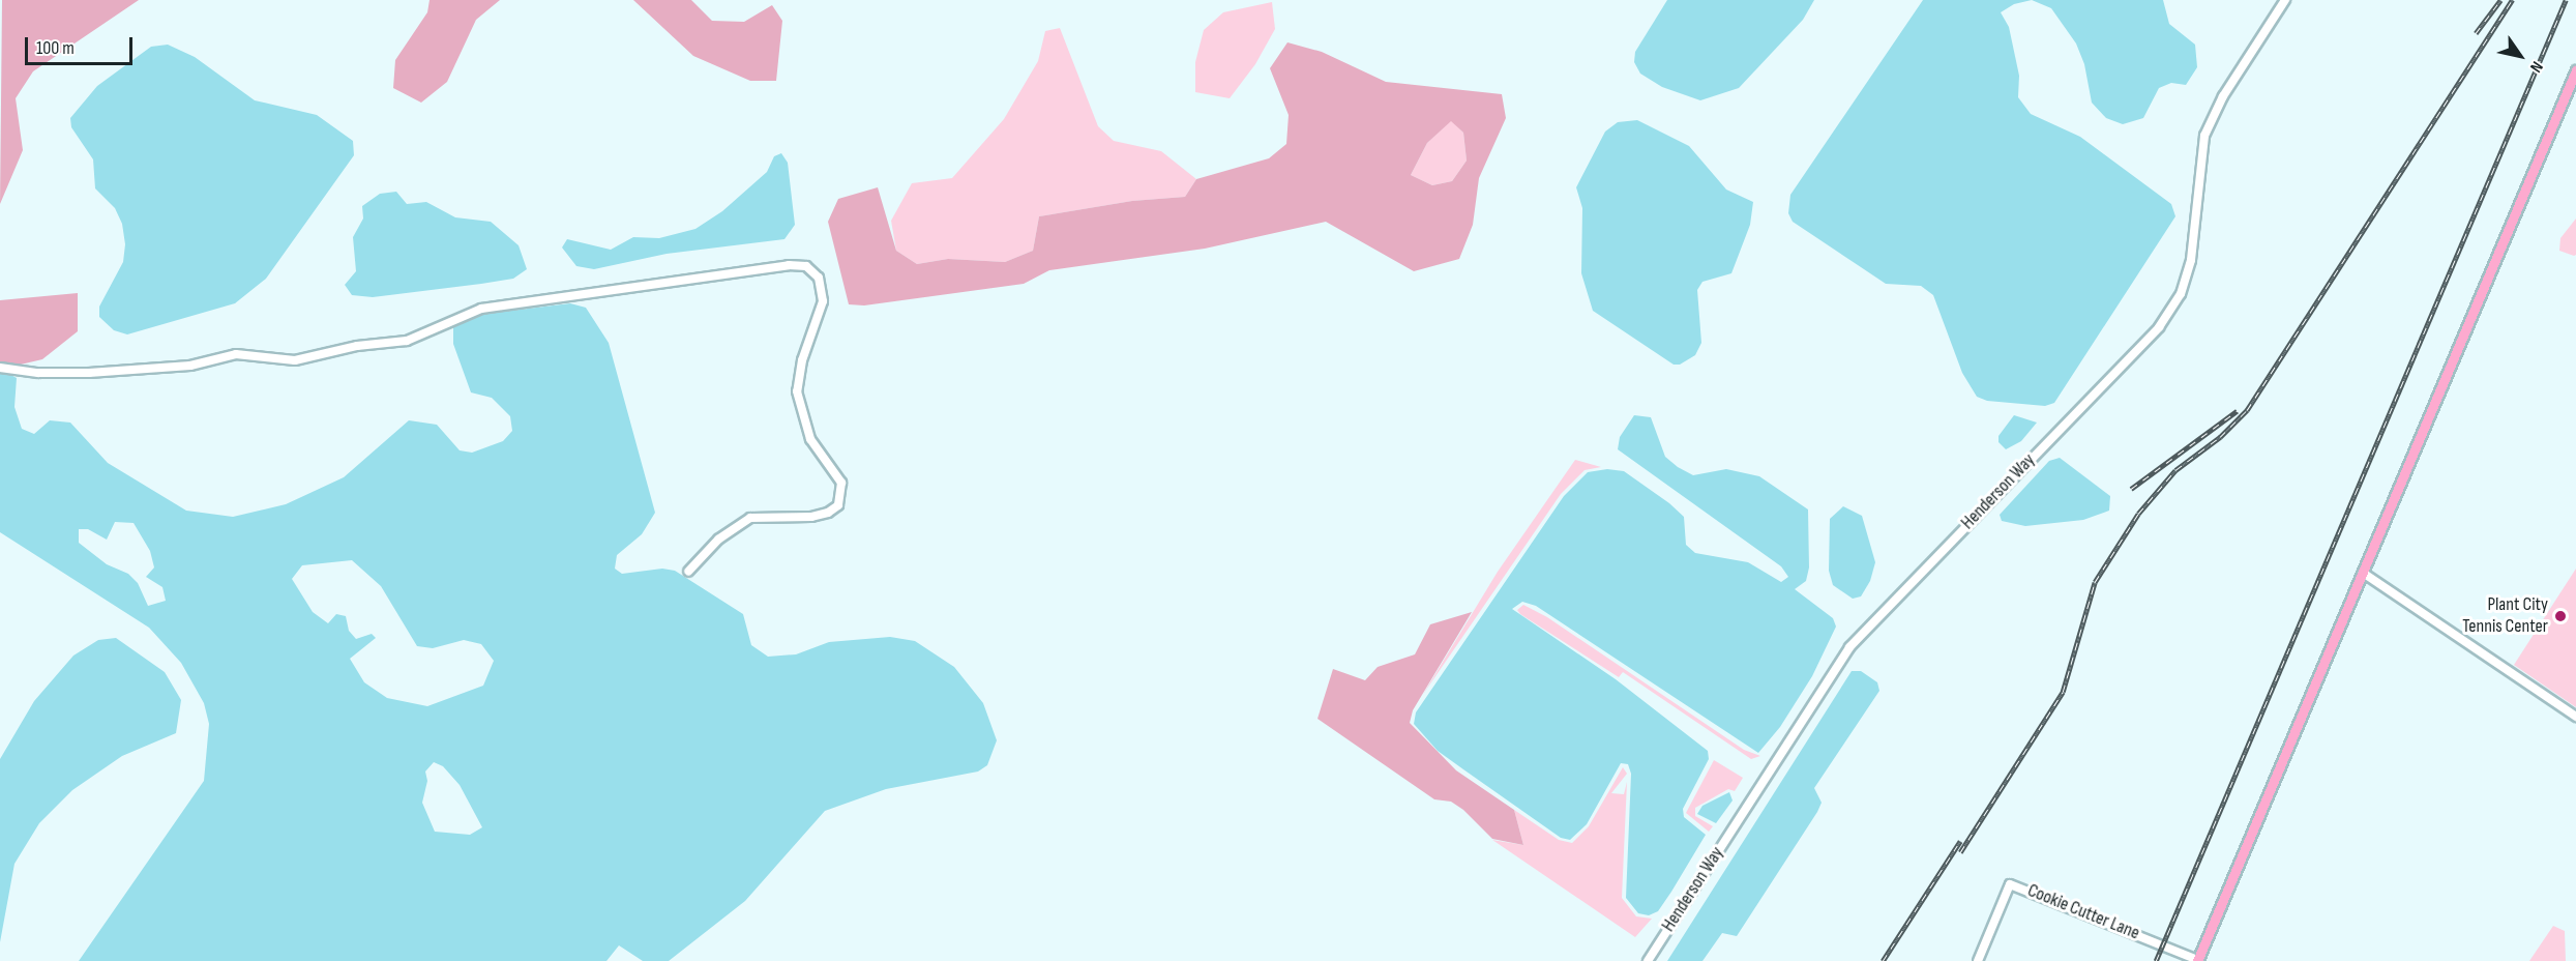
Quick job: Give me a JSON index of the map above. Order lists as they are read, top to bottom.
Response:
{
  "streets": {
    "street": ["Henderson Way", "Cookie Cutter Lane"]
  },
  "places": ["Plant City Tennis Center"],
  "scale_bar": "100 m",
  "north": "bottom right"
}
